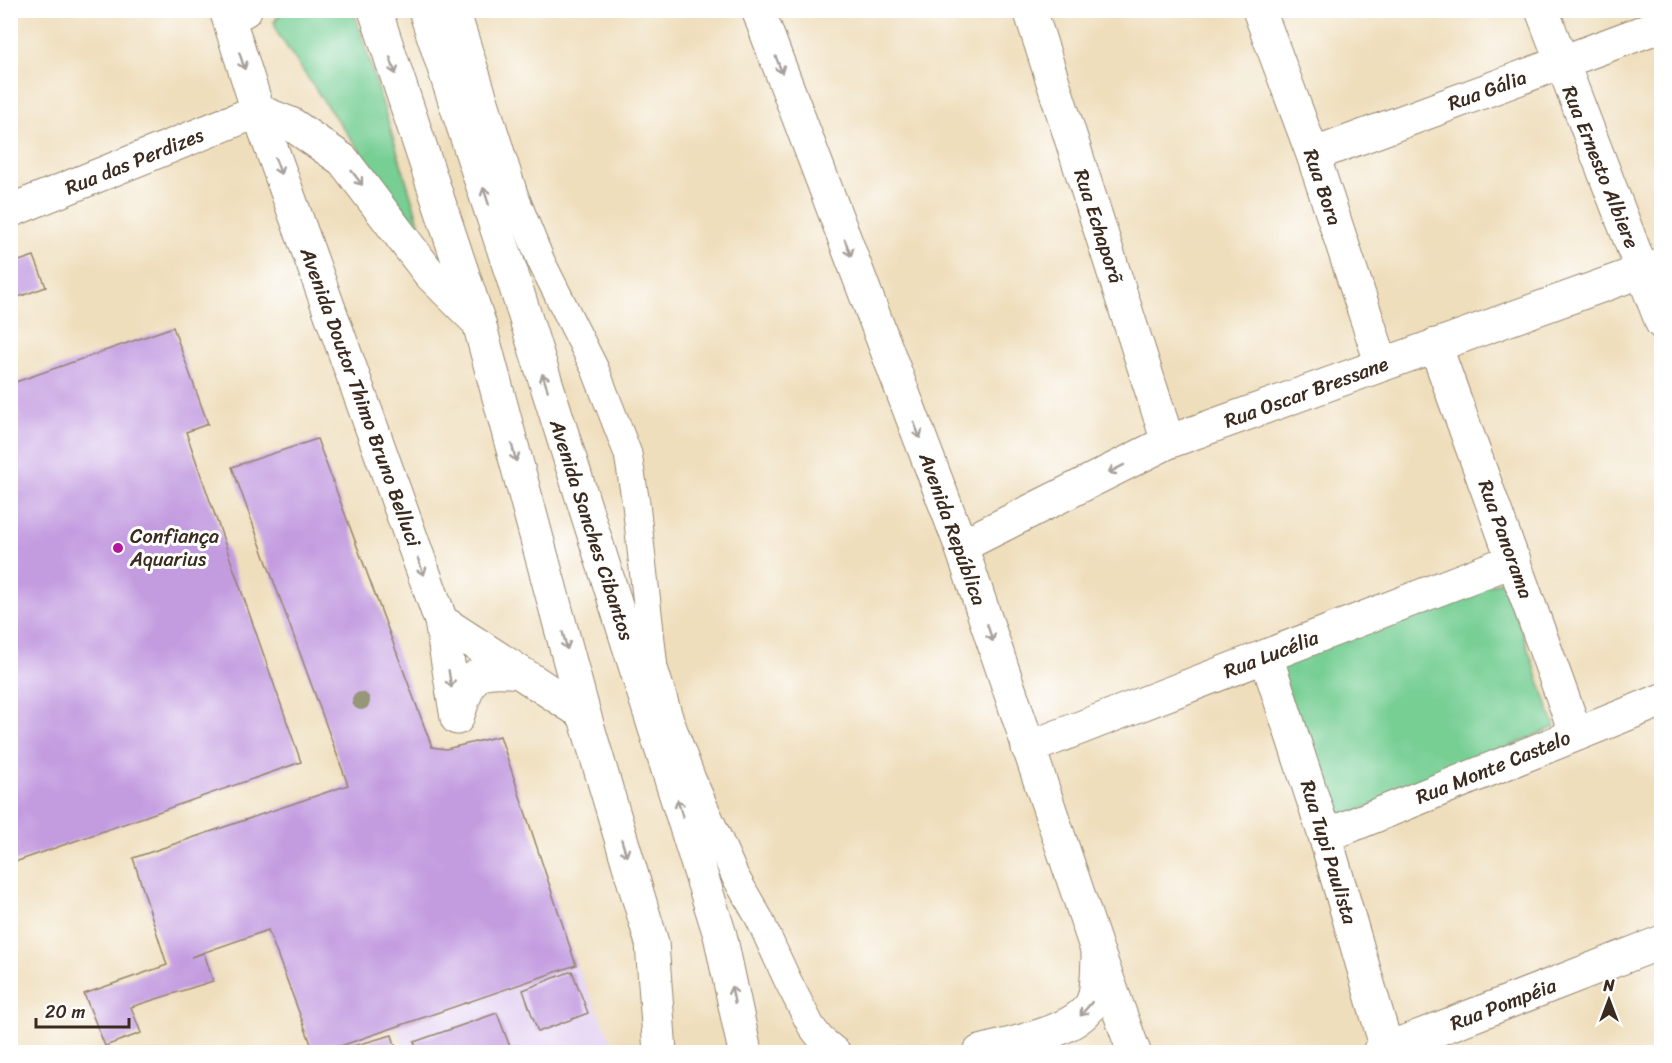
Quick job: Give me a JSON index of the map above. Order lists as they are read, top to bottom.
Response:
{
  "streets": {
    "street": [
      "Rua Gália",
      "Rua das Perdizes",
      "Rua Ernesto Albiere",
      "Rua Bora",
      "Rua Echaporã",
      "Rua Oscar Bressane",
      "Avenida Doutor Thimo Bruno Belluci",
      "Avenida República",
      "Avenida Sanches Cibantos",
      "Rua Panorama",
      "Rua Lucélia",
      "Rua Monte Castelo",
      "Rua Tupi Paulista",
      "Rua Pompéia"
    ]
  },
  "crossings": [
    ["Rua Gália", "Rua Ernesto Albiere"],
    ["Rua Gália", "Rua Bora"],
    ["Rua das Perdizes", "Avenida Doutor Thimo Bruno Belluci"],
    ["Rua Ernesto Albiere", "Rua Oscar Bressane"],
    ["Rua Bora", "Rua Oscar Bressane"],
    ["Rua Echaporã", "Rua Oscar Bressane"],
    ["Rua Oscar Bressane", "Avenida República"],
    ["Rua Oscar Bressane", "Rua Panorama"],
    ["Avenida República", "Rua Lucélia"],
    ["Rua Panorama", "Rua Lucélia"],
    ["Rua Panorama", "Rua Monte Castelo"],
    ["Rua Lucélia", "Rua Tupi Paulista"],
    ["Rua Monte Castelo", "Rua Tupi Paulista"],
    ["Rua Tupi Paulista", "Rua Pompéia"]
  ],
  "places": ["Confiança Aquarius"],
  "scale_bar": "20 m",
  "north": "top"
}
